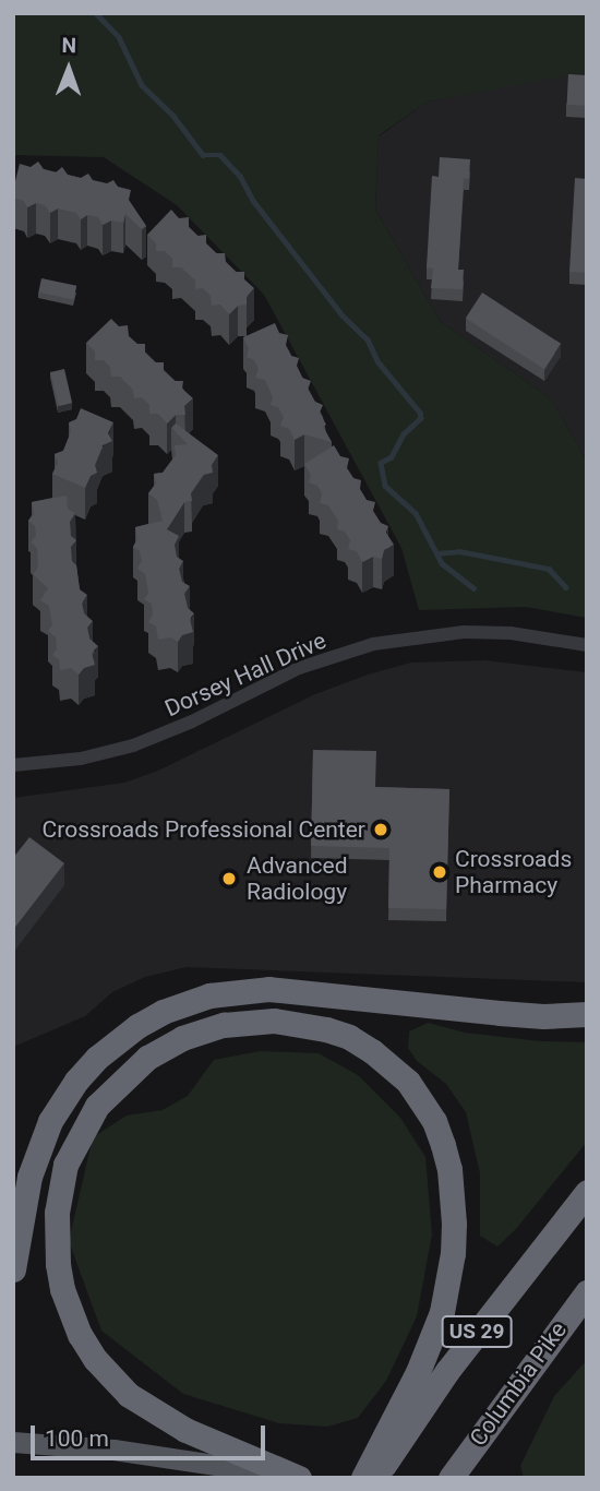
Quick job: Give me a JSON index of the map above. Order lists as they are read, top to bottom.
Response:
{
  "streets": {
    "highway": ["US 29", "Columbia Pike"],
    "street": ["Dorsey Hall Drive"]
  },
  "places": ["Crossroads Professional Center", "Crossroads Pharmacy", "Advanced Radiology"],
  "scale_bar": "100 m",
  "north": "top"
}
